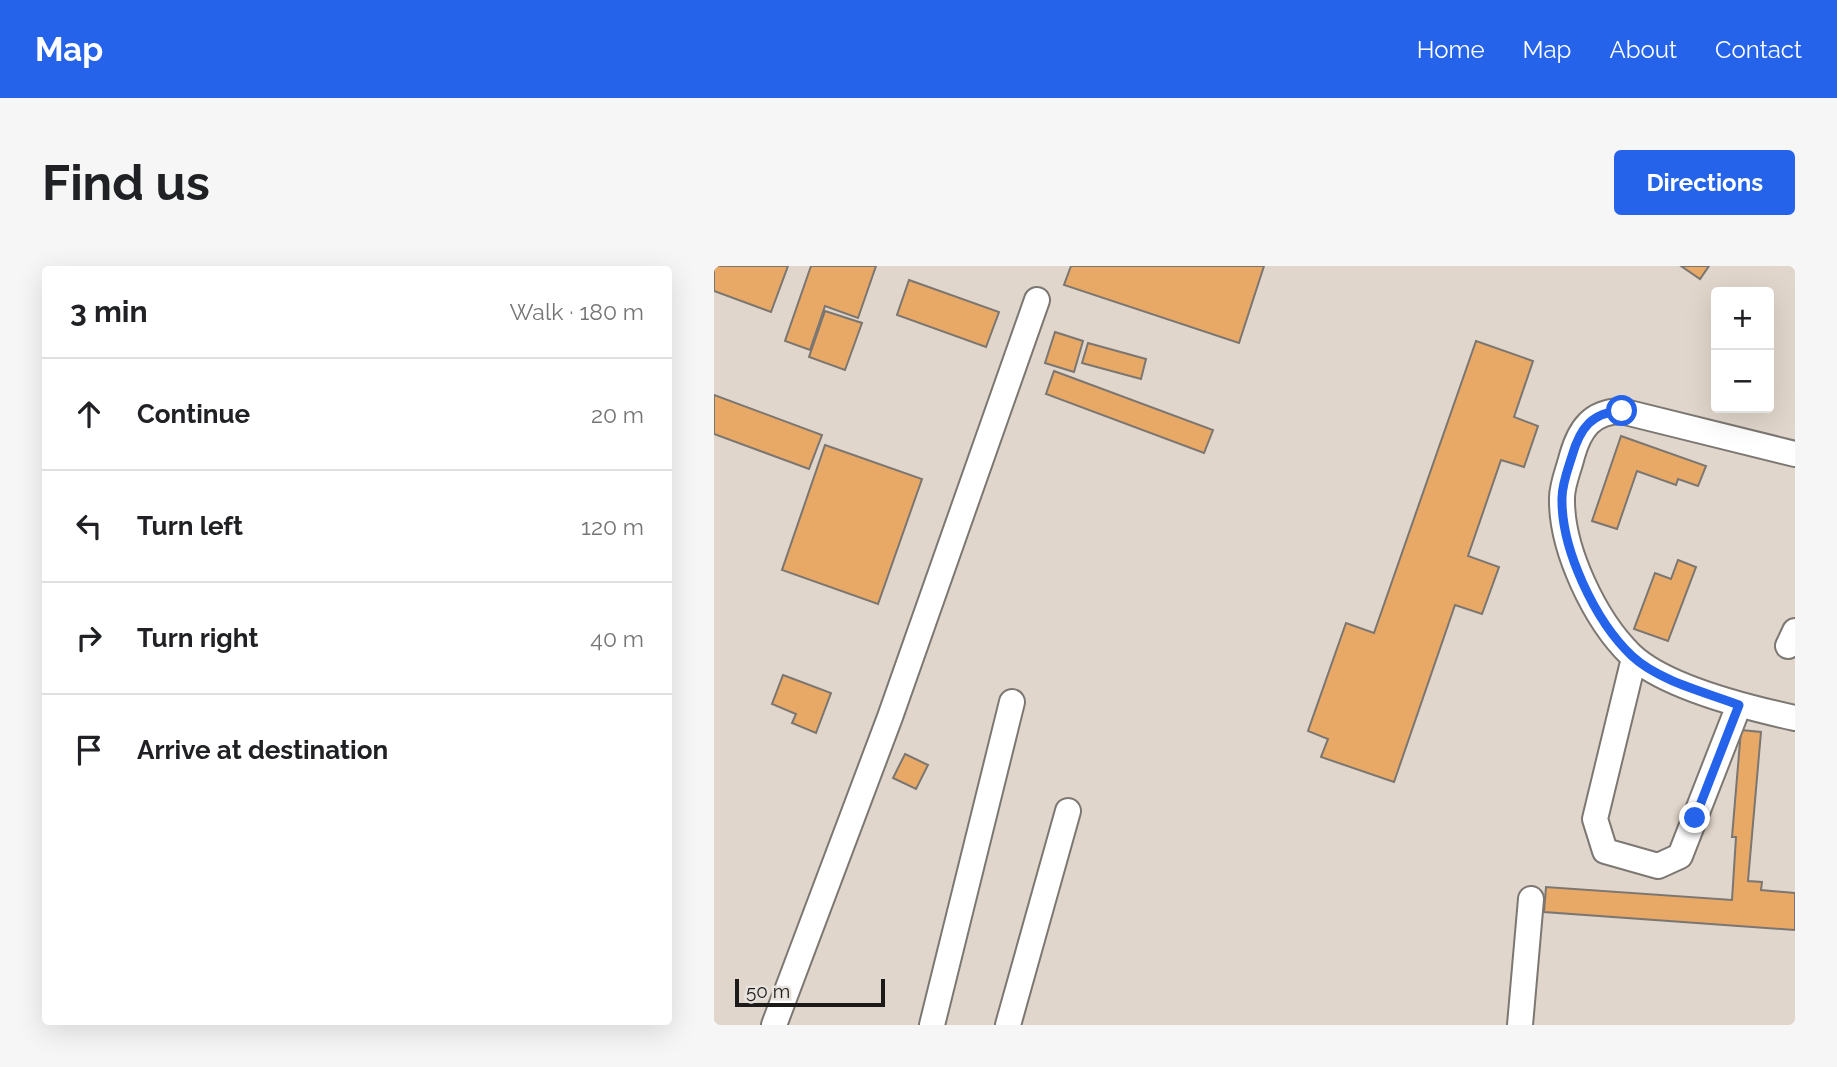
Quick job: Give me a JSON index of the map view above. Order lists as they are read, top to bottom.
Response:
{
  "scale_bar": "50 m",
  "page": {
    "header": "Map",
    "nav": [
      "Home",
      "Map",
      "About",
      "Contact"
    ],
    "buttons": "Directions",
    "title": "Find us",
    "heading": ["3 min", "Walk · 180 m"],
    "map_buttons": ["+", "−"],
    "list": [
      ["Continue", "20 m"],
      ["Turn left", "120 m"],
      ["Turn right", "40 m"],
      "Arrive at destination"
    ],
    "scale": "50 m"
  }
}
